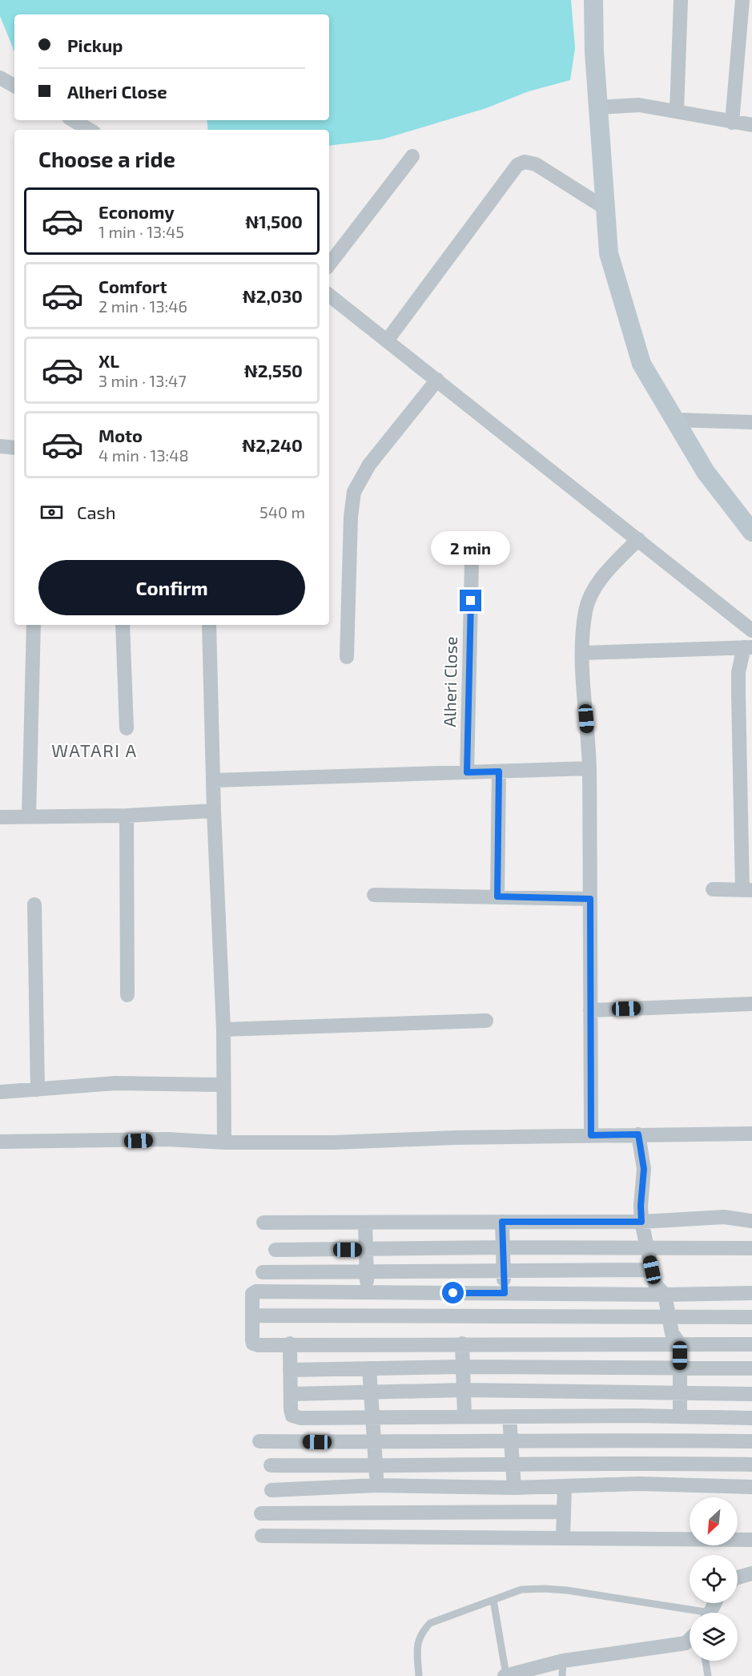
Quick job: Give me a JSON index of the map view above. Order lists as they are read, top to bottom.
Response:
{
  "streets": {
    "street": ["Alheri Close"]
  },
  "districts": ["WATARI A"],
  "north": "bottom left",
  "page": {
    "banner": ["Pickup", "Alheri Close"],
    "heading": "Choose a ride",
    "list": [
      {
        "name": "Economy",
        "note": "1 min · 13:45",
        "value": "₦1,500"
      },
      {
        "name": "Comfort",
        "note": "2 min · 13:46",
        "value": "₦2,030"
      },
      {
        "name": "XL",
        "note": "3 min · 13:47",
        "value": "₦2,550"
      },
      {
        "name": "Moto",
        "note": "4 min · 13:48",
        "value": "₦2,240"
      }
    ],
    "pay": ["Cash", "540 m"],
    "bubble": "2 min",
    "buttons": "Confirm"
  }
}
